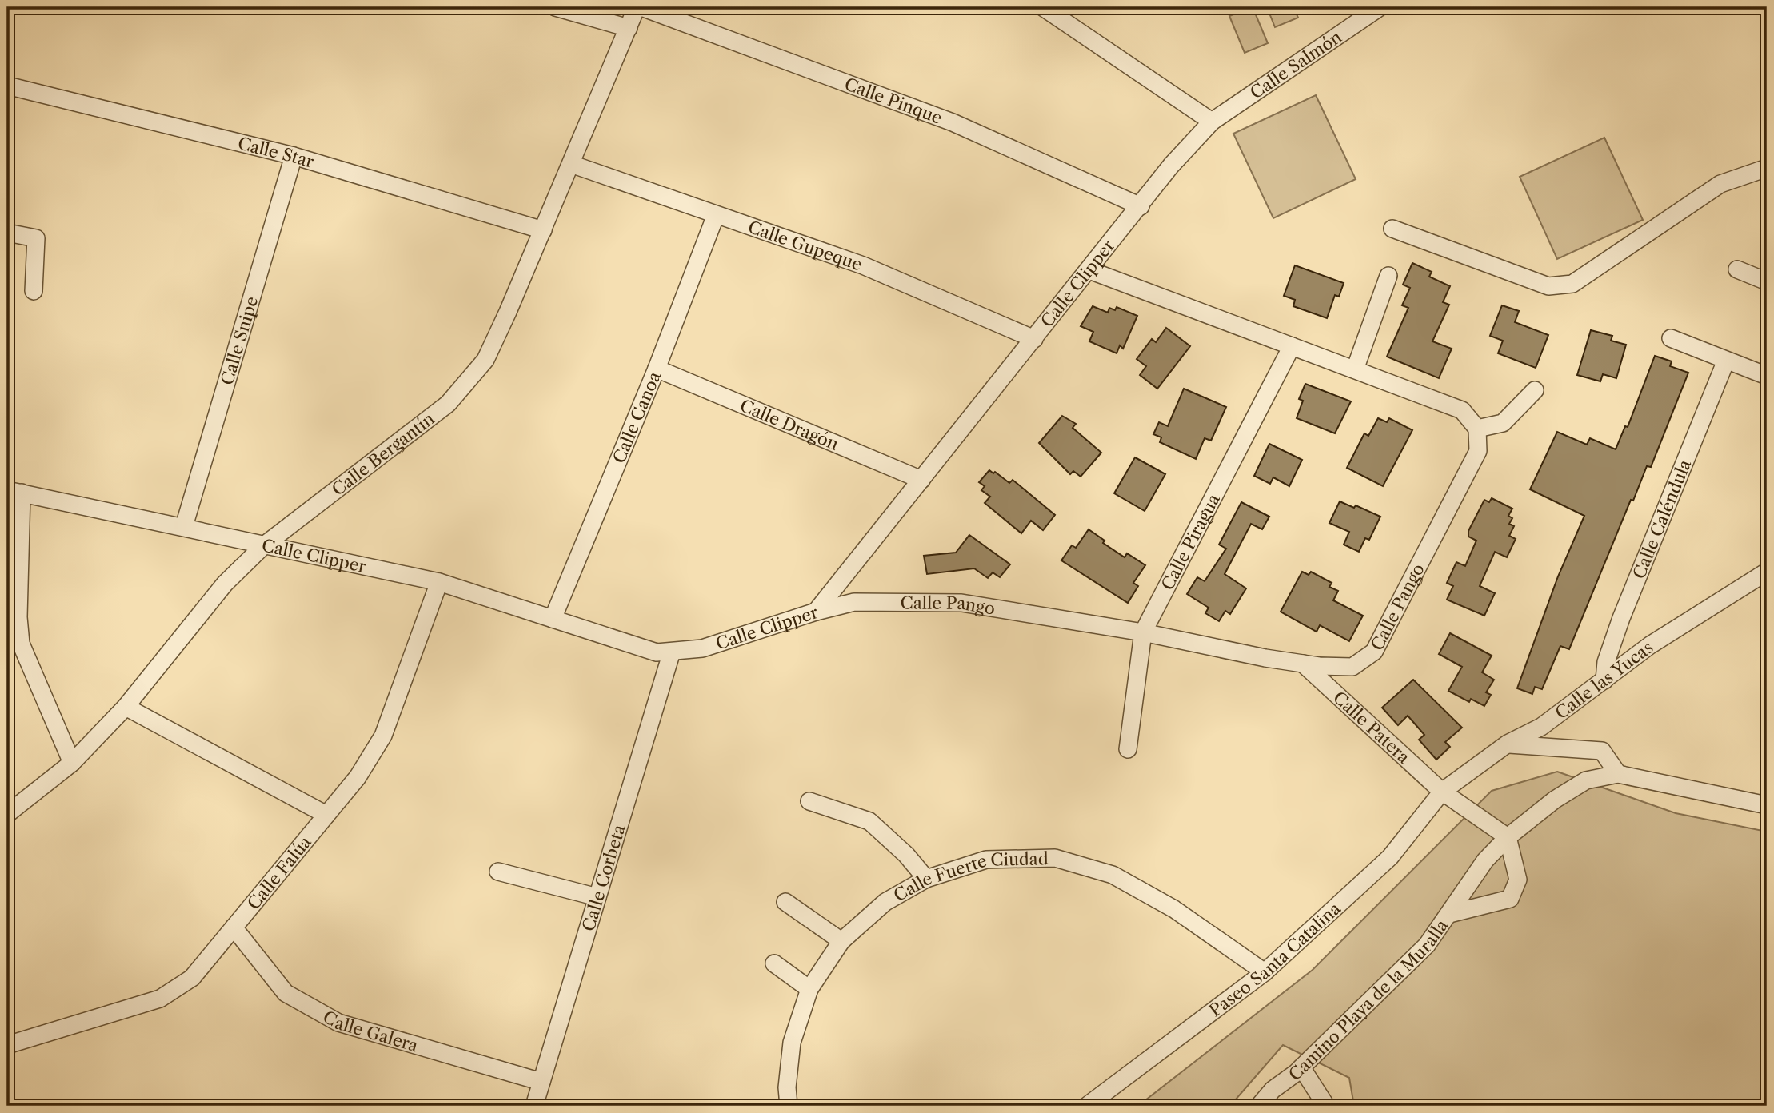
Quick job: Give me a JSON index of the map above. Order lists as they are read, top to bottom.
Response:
{
  "streets": {
    "street": [
      "Calle Salmón",
      "Calle Pinque",
      "Calle Star",
      "Calle Gupeque",
      "Calle Clipper",
      "Calle Snipe",
      "Calle Canoa",
      "Calle Dragón",
      "Calle Bergantín",
      "Calle Caléndula",
      "Calle Piragua",
      "Calle Pango",
      "Calle las Yucas",
      "Calle Patera",
      "Calle Falúa",
      "Calle Corbeta",
      "Calle Fuerte Ciudad",
      "Paseo Santa Catalina",
      "Camino Playa de la Muralla",
      "Calle Galera"
    ]
  },
  "crossings": [
    ["Calle Salmón", "Calle Clipper"],
    ["Calle Pinque", "Calle Clipper"],
    ["Calle Star", "Calle Snipe"],
    ["Calle Star", "Calle Bergantín"],
    ["Calle Gupeque", "Calle Clipper"],
    ["Calle Gupeque", "Calle Canoa"],
    ["Calle Gupeque", "Calle Bergantín"],
    ["Calle Clipper", "Calle Snipe"],
    ["Calle Clipper", "Calle Canoa"],
    ["Calle Clipper", "Calle Dragón"],
    ["Calle Clipper", "Calle Bergantín"],
    ["Calle Clipper", "Calle Pango"],
    ["Calle Clipper", "Calle Falúa"],
    ["Calle Clipper", "Calle Corbeta"],
    ["Calle Canoa", "Calle Dragón"],
    ["Calle Caléndula", "Calle las Yucas"],
    ["Calle Piragua", "Calle Pango"],
    ["Calle Pango", "Calle Patera"],
    ["Calle las Yucas", "Calle Patera"],
    ["Calle las Yucas", "Paseo Santa Catalina"],
    ["Calle Patera", "Paseo Santa Catalina"],
    ["Calle Falúa", "Calle Galera"],
    ["Calle Corbeta", "Calle Galera"],
    ["Calle Fuerte Ciudad", "Paseo Santa Catalina"]
  ]
}
